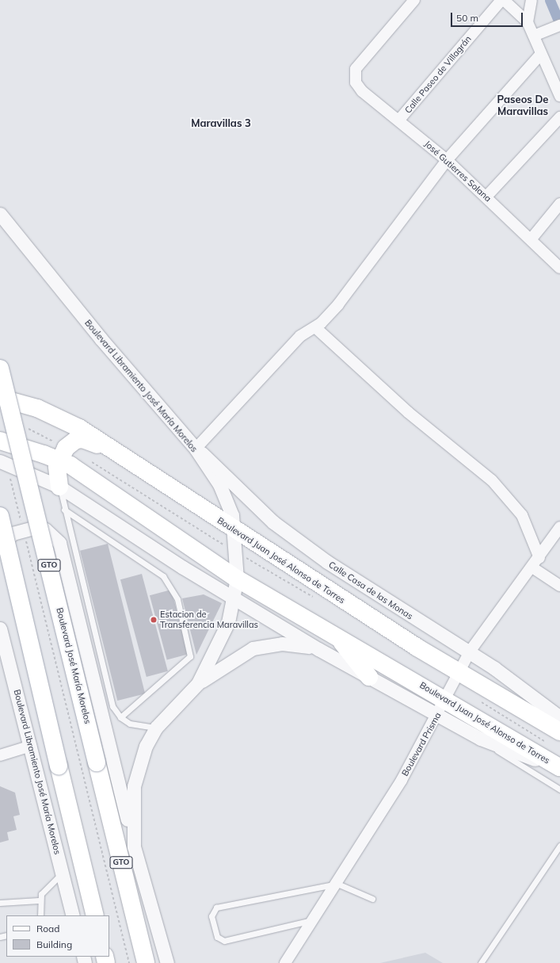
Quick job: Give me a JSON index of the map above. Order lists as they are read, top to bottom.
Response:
{
  "streets": {
    "main road": ["Boulevard Juan José Alonso de Torres", "GTO", "Boulevard José María Morelos"],
    "street": [
      "Calle Paseo de Villagrán",
      "José Gutierres Solana",
      "Boulevard Libramiento José María Morelos",
      "Calle Casa de las Monas",
      "Boulevard Prisma"
    ]
  },
  "crossings": [
    ["Calle Paseo de Villagrán", "José Gutierres Solana"],
    ["Boulevard Libramiento José María Morelos", "Boulevard Juan José Alonso de Torres"],
    ["Boulevard Libramiento José María Morelos", "Calle Casa de las Monas"],
    ["Boulevard Juan José Alonso de Torres", "Boulevard Prisma"],
    ["Calle Casa de las Monas", "Boulevard Prisma"]
  ],
  "districts": ["Paseos De Maravillas", "Maravillas 3"],
  "places": ["Estacion de Transferencia Maravillas"],
  "legend": ["Road", "Building"],
  "scale_bar": "50 m"
}
